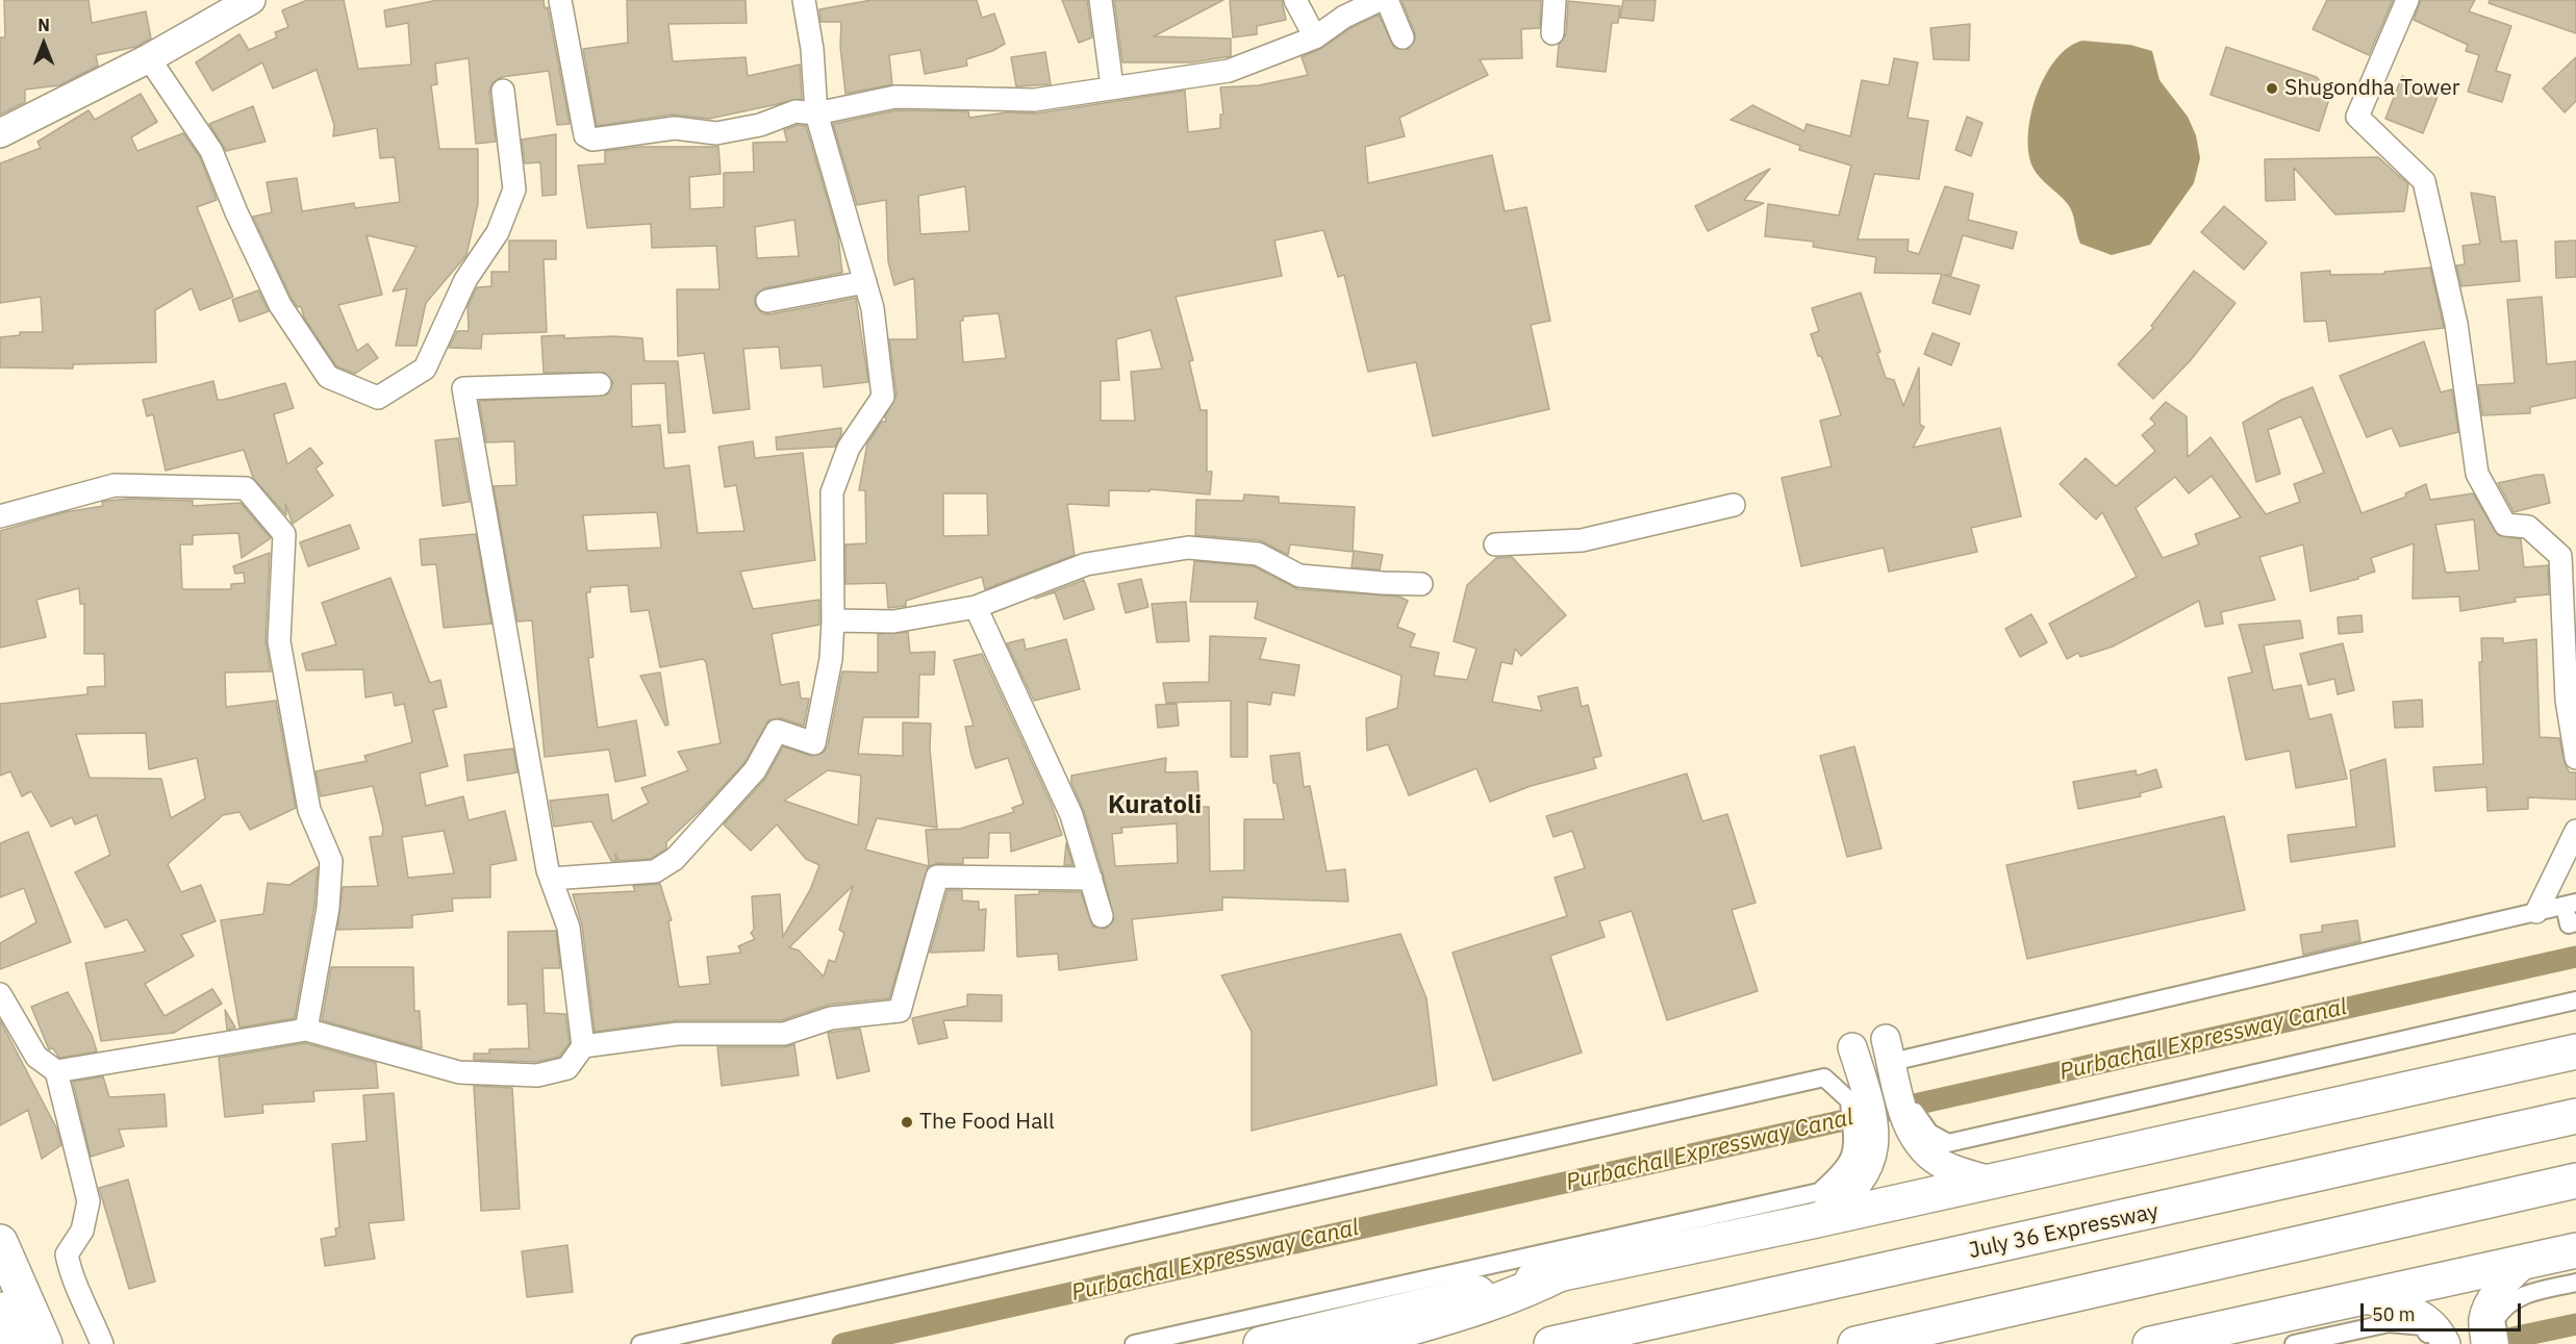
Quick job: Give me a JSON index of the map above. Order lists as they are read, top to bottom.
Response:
{
  "streets": {
    "main road": ["July 36 Expressway"]
  },
  "districts": ["Kuratoli"],
  "water": ["Purbachal Expressway Canal"],
  "places": ["Shugondha Tower", "The Food Hall"],
  "scale_bar": "50 m",
  "north": "top"
}
